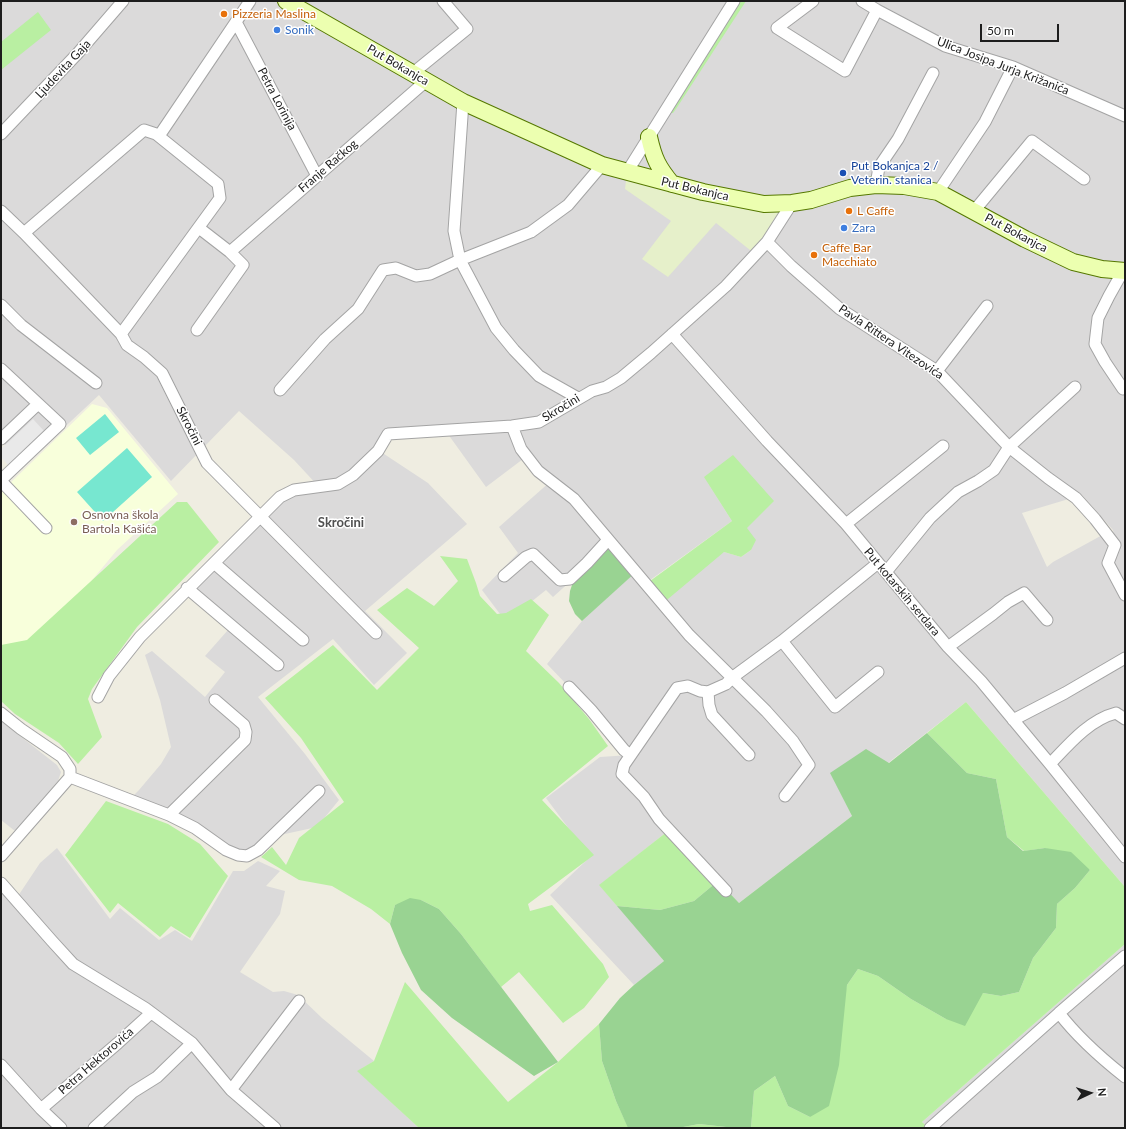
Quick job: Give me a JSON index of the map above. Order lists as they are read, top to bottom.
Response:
{
  "streets": {
    "main road": ["Put Bokanjca"],
    "street": [
      "Ulica Josipa Jurja Križanića",
      "Ljudevita Gaja",
      "Petra Lorinija",
      "Franje Račkog",
      "Pavla Rittera Vitezovića",
      "Skročini",
      "Put kotarskih serdara",
      "Petra Hektorovića"
    ]
  },
  "crossings": [
    ["Put Bokanjca", "Franje Račkog"],
    ["Put Bokanjca", "Skročini"],
    ["Petra Lorinija", "Franje Račkog"],
    ["Pavla Rittera Vitezovića", "Skročini"],
    ["Skročini", "Put kotarskih serdara"]
  ],
  "districts": ["Skročini"],
  "places": [
    "Pizzeria Maslina",
    "Sonik",
    "Put Bokanjca 2 / Veterin. stanica",
    "L Caffe",
    "Zara",
    "Caffe Bar Macchiato",
    "Osnovna škola Bartola Kašića"
  ],
  "scale_bar": "50 m",
  "north": "right"
}
